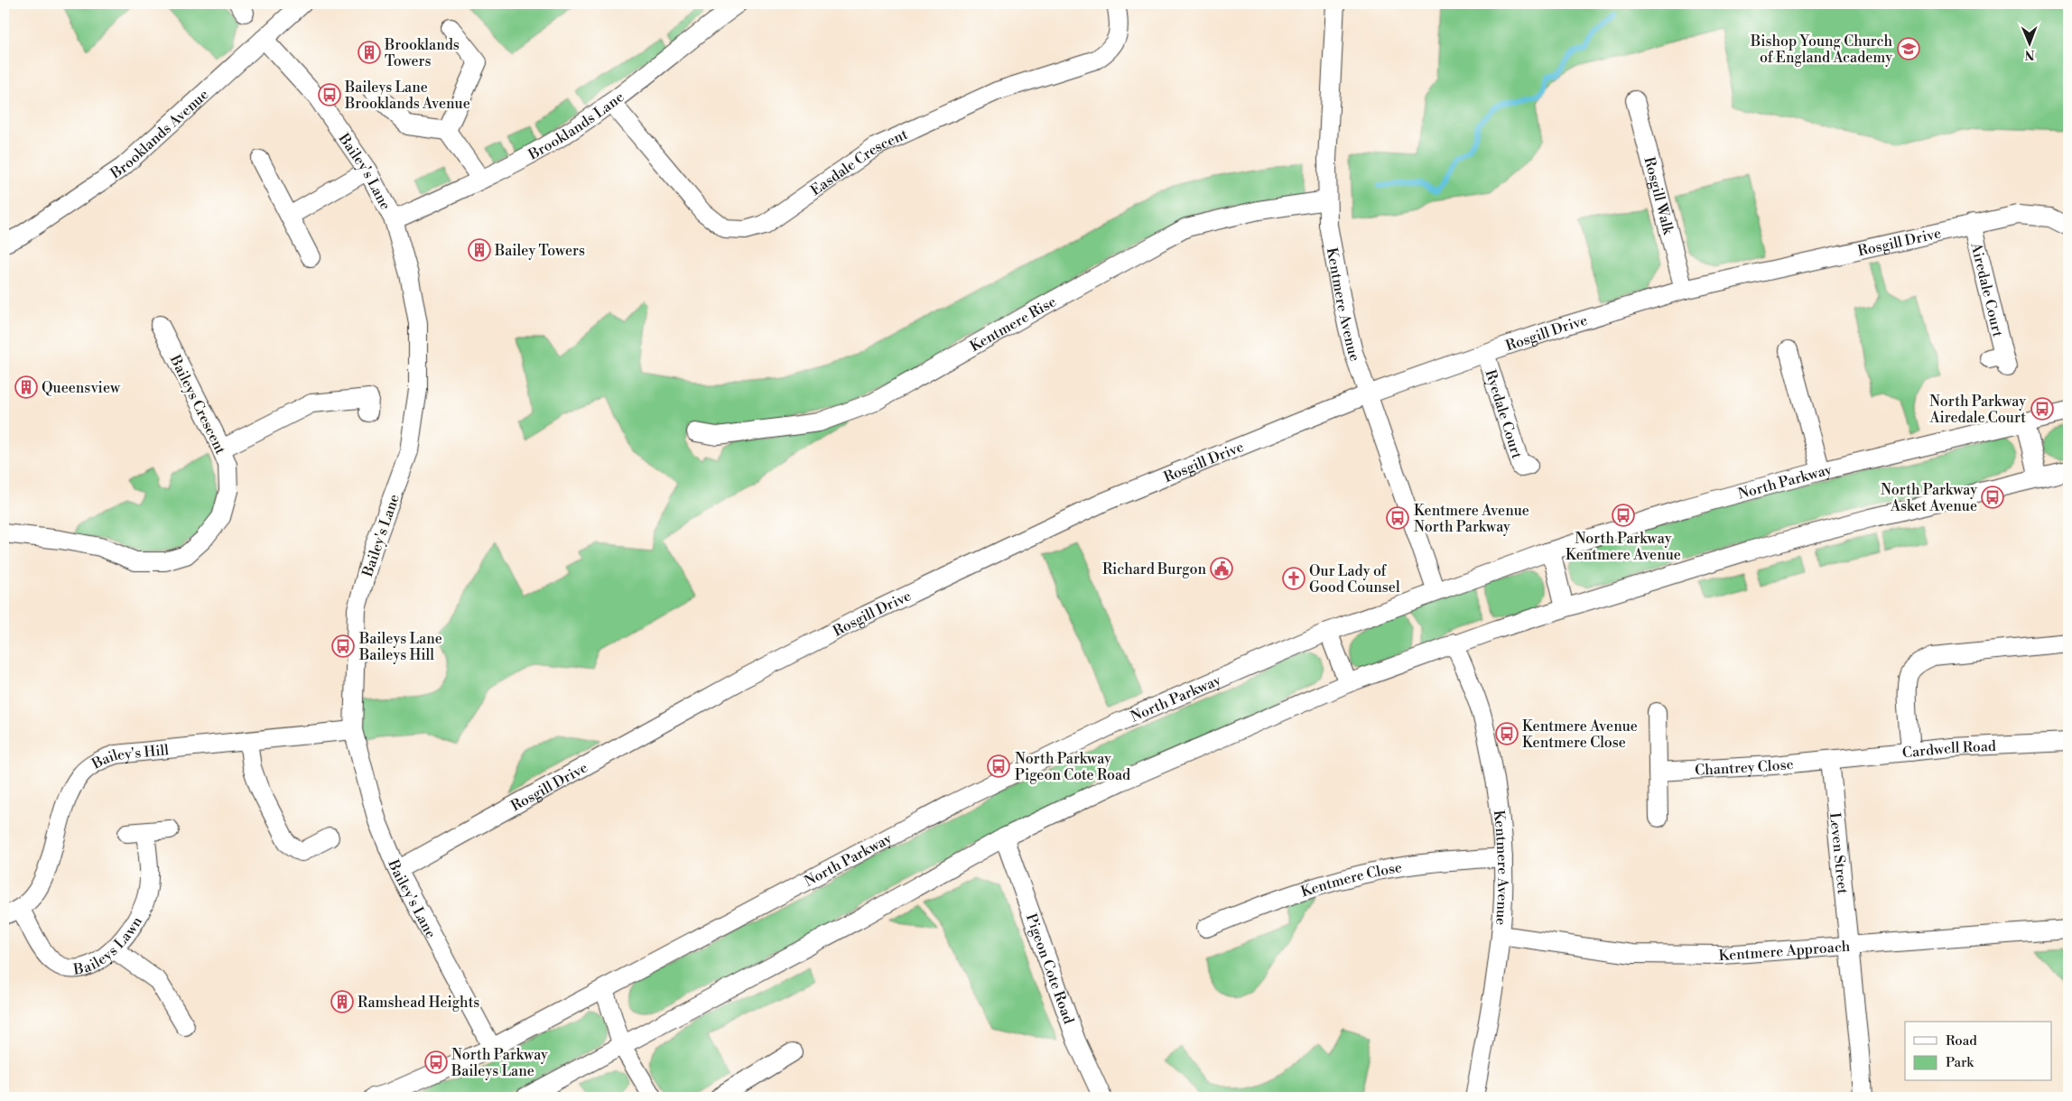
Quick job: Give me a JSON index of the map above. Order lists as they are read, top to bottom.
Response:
{
  "streets": {
    "street": [
      "Brooklands Lane",
      "Brooklands Avenue",
      "Easdale Crescent",
      "Bailey's Lane",
      "Rosgill Walk",
      "Rosgill Drive",
      "Airedale Court",
      "Kentmere Avenue",
      "Kentmere Rise",
      "Baileys Crescent",
      "Ryedale Court",
      "North Parkway",
      "Cardwell Road",
      "Bailey's Hill",
      "Chantrey Close",
      "Leven Street",
      "Kentmere Close",
      "Baileys Lawn",
      "Kentmere Approach",
      "Pigeon Cote Road"
    ]
  },
  "crossings": [
    ["Brooklands Lane", "Easdale Crescent"],
    ["Brooklands Lane", "Bailey's Lane"],
    ["Brooklands Avenue", "Bailey's Lane"],
    ["Bailey's Lane", "Rosgill Drive"],
    ["Bailey's Lane", "North Parkway"],
    ["Bailey's Lane", "Bailey's Hill"],
    ["Rosgill Walk", "Rosgill Drive"],
    ["Rosgill Drive", "Airedale Court"],
    ["Rosgill Drive", "Kentmere Avenue"],
    ["Rosgill Drive", "Ryedale Court"],
    ["Kentmere Avenue", "Kentmere Rise"],
    ["Kentmere Avenue", "North Parkway"],
    ["Kentmere Avenue", "Kentmere Close"],
    ["Kentmere Avenue", "Kentmere Approach"],
    ["Cardwell Road", "Chantrey Close"],
    ["Cardwell Road", "Leven Street"],
    ["Bailey's Hill", "Baileys Lawn"],
    ["Chantrey Close", "Leven Street"],
    ["Leven Street", "Kentmere Approach"]
  ],
  "places": {
    "school or university": ["Bishop Young Church of England Academy"],
    "building": [
      "Brooklands Towers",
      "Bailey Towers",
      "Queensview",
      "Ramshead Heights"
    ],
    "bus stop": [
      "Baileys Lane Brooklands Avenue",
      "North Parkway Airedale Court",
      "North Parkway Asket Avenue",
      "North Parkway Kentmere Avenue",
      "Kentmere Avenue North Parkway",
      "Baileys Lane Baileys Hill",
      "Kentmere Avenue Kentmere Close",
      "North Parkway Pigeon Cote Road",
      "North Parkway Baileys Lane"
    ],
    "public building": ["Richard Burgon"],
    "church": ["Our Lady of Good Counsel"]
  },
  "legend": ["Road", "Park"],
  "north": "bottom"
}
